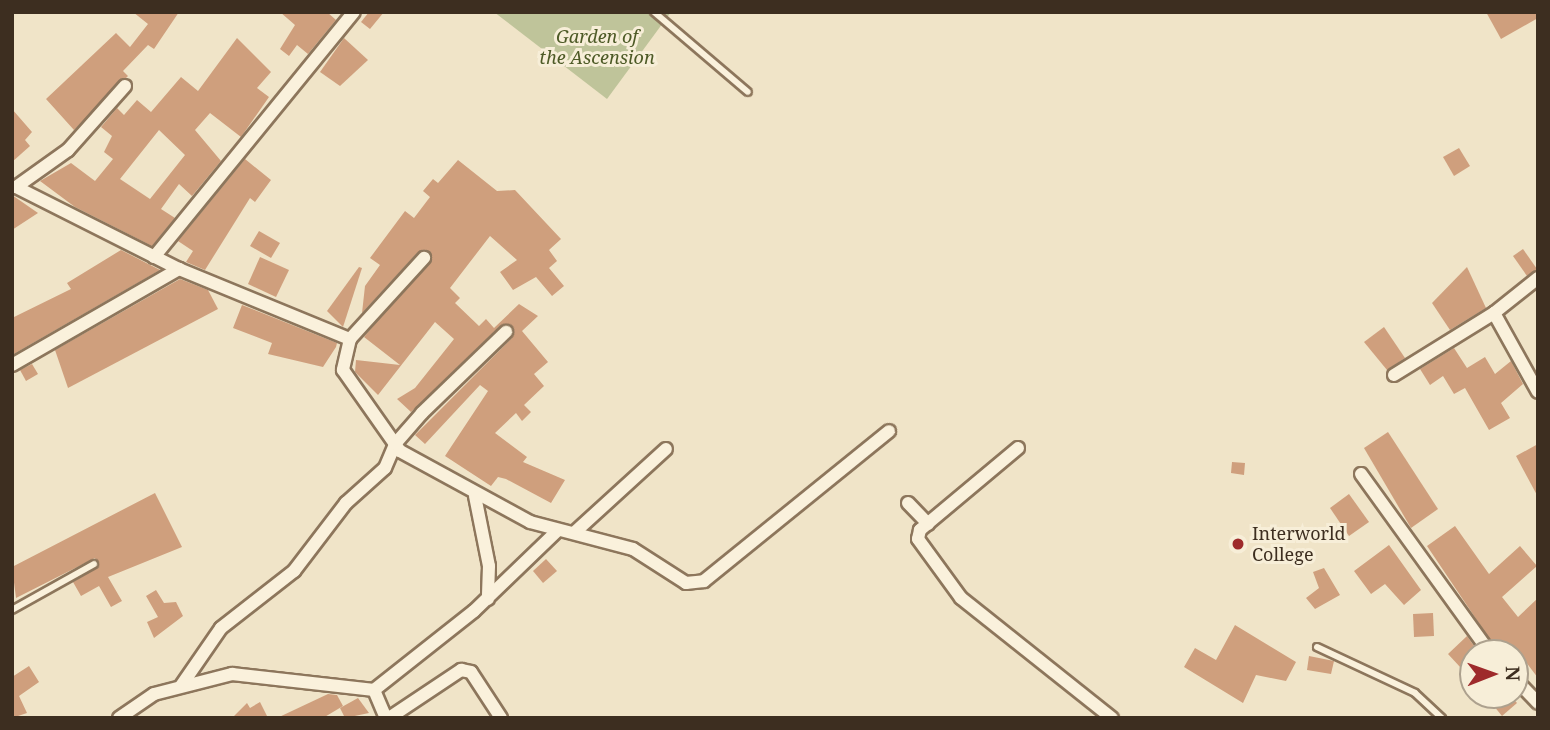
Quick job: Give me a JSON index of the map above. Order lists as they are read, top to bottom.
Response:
{
  "parks": ["Garden of the Ascension"],
  "places": ["Interworld College"],
  "north": "right"
}
